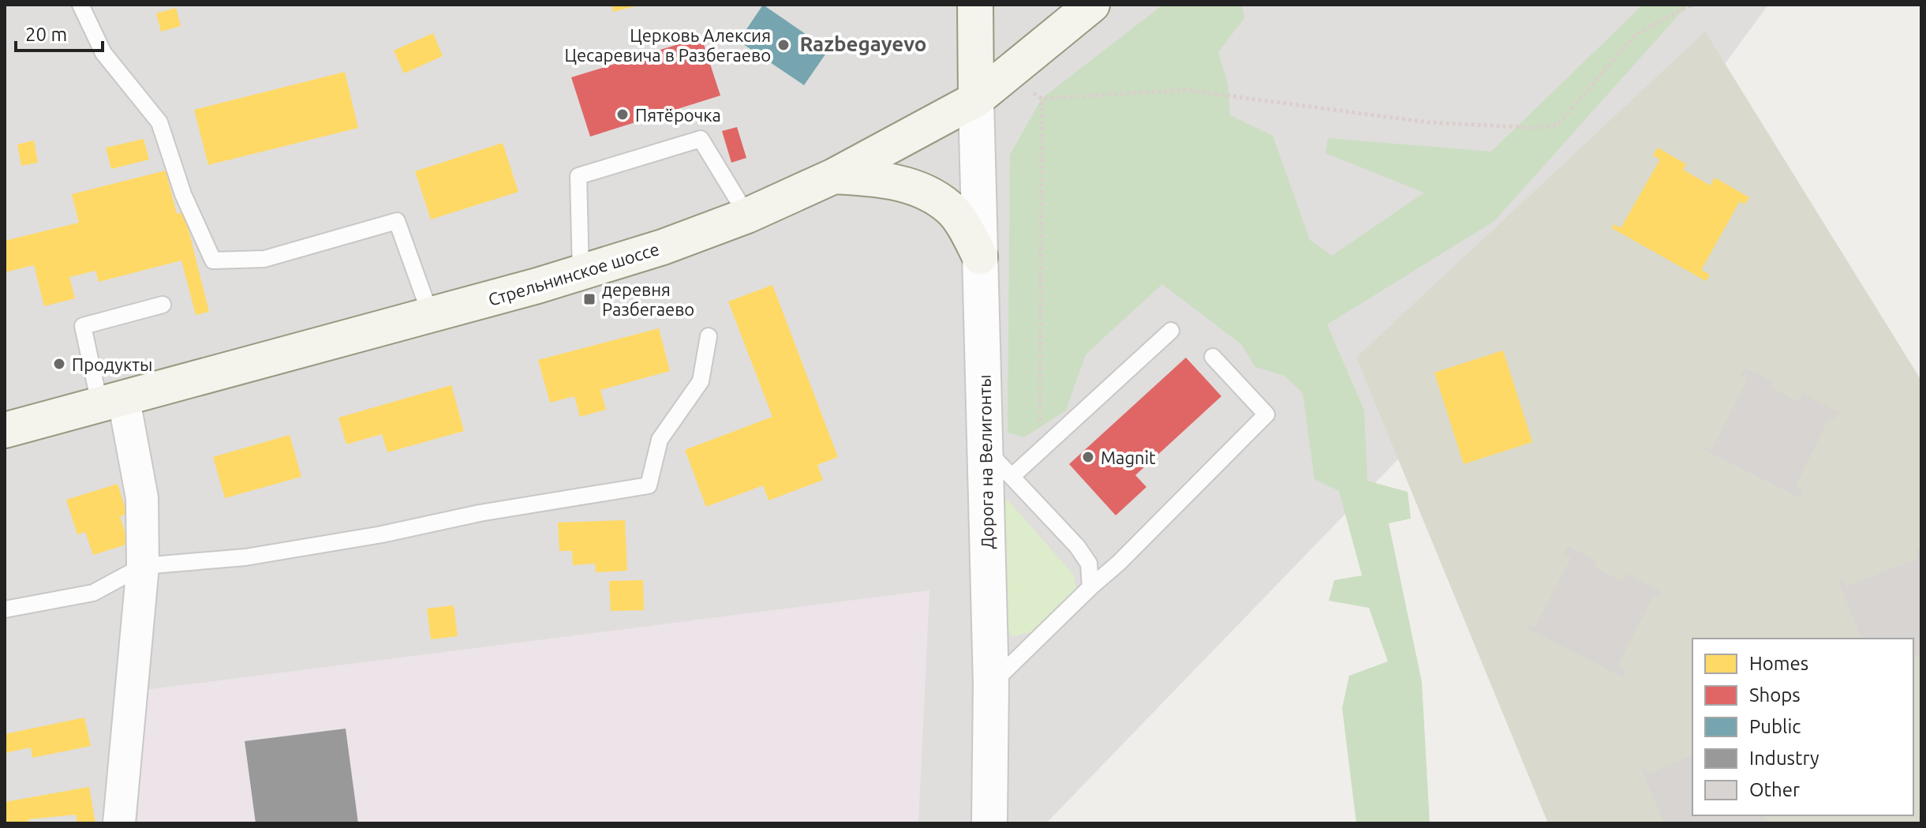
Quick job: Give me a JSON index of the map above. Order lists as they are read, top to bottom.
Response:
{
  "streets": {
    "main road": ["Стрельнинское шоссе"],
    "street": ["Дорога на Велигонты"]
  },
  "crossings": [
    ["Стрельнинское шоссе", "Дорога на Велигонты"]
  ],
  "districts": ["Razbegayevo"],
  "places": {
    "other": [
      "Церковь Алексия Цесаревича в Разбегаево",
      "Пятёрочка",
      "Продукты",
      "Magnit"
    ],
    "transit": ["деревня Разбегаево"]
  },
  "legend": [
    "Homes",
    "Shops",
    "Public",
    "Industry",
    "Other"
  ],
  "scale_bar": "20 m"
}
